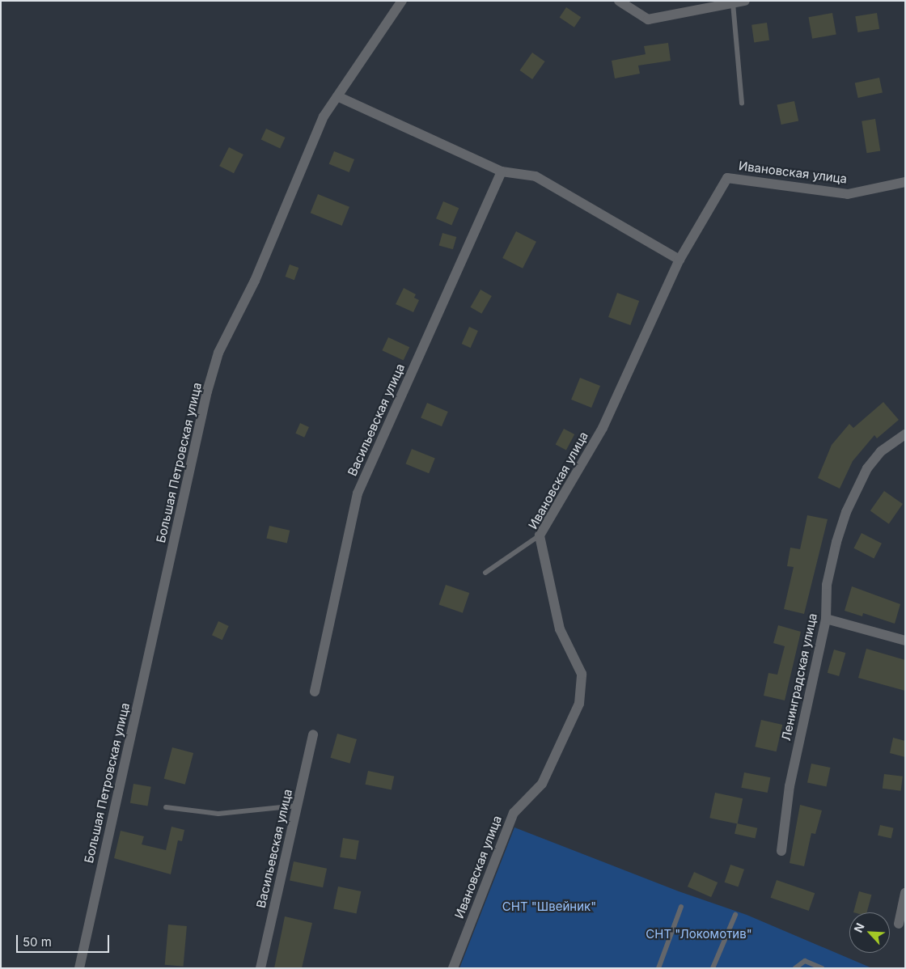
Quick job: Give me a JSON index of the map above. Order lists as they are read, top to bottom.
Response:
{
  "streets": {
    "street": [
      "Ивановская улица",
      "Васильевская улица",
      "Большая Петровская улица",
      "Ленинградская улица"
    ]
  },
  "parks": ["СНТ \"Швейник\"", "СНТ \"Локомотив\""],
  "scale_bar": "50 m",
  "north": "top left"
}
